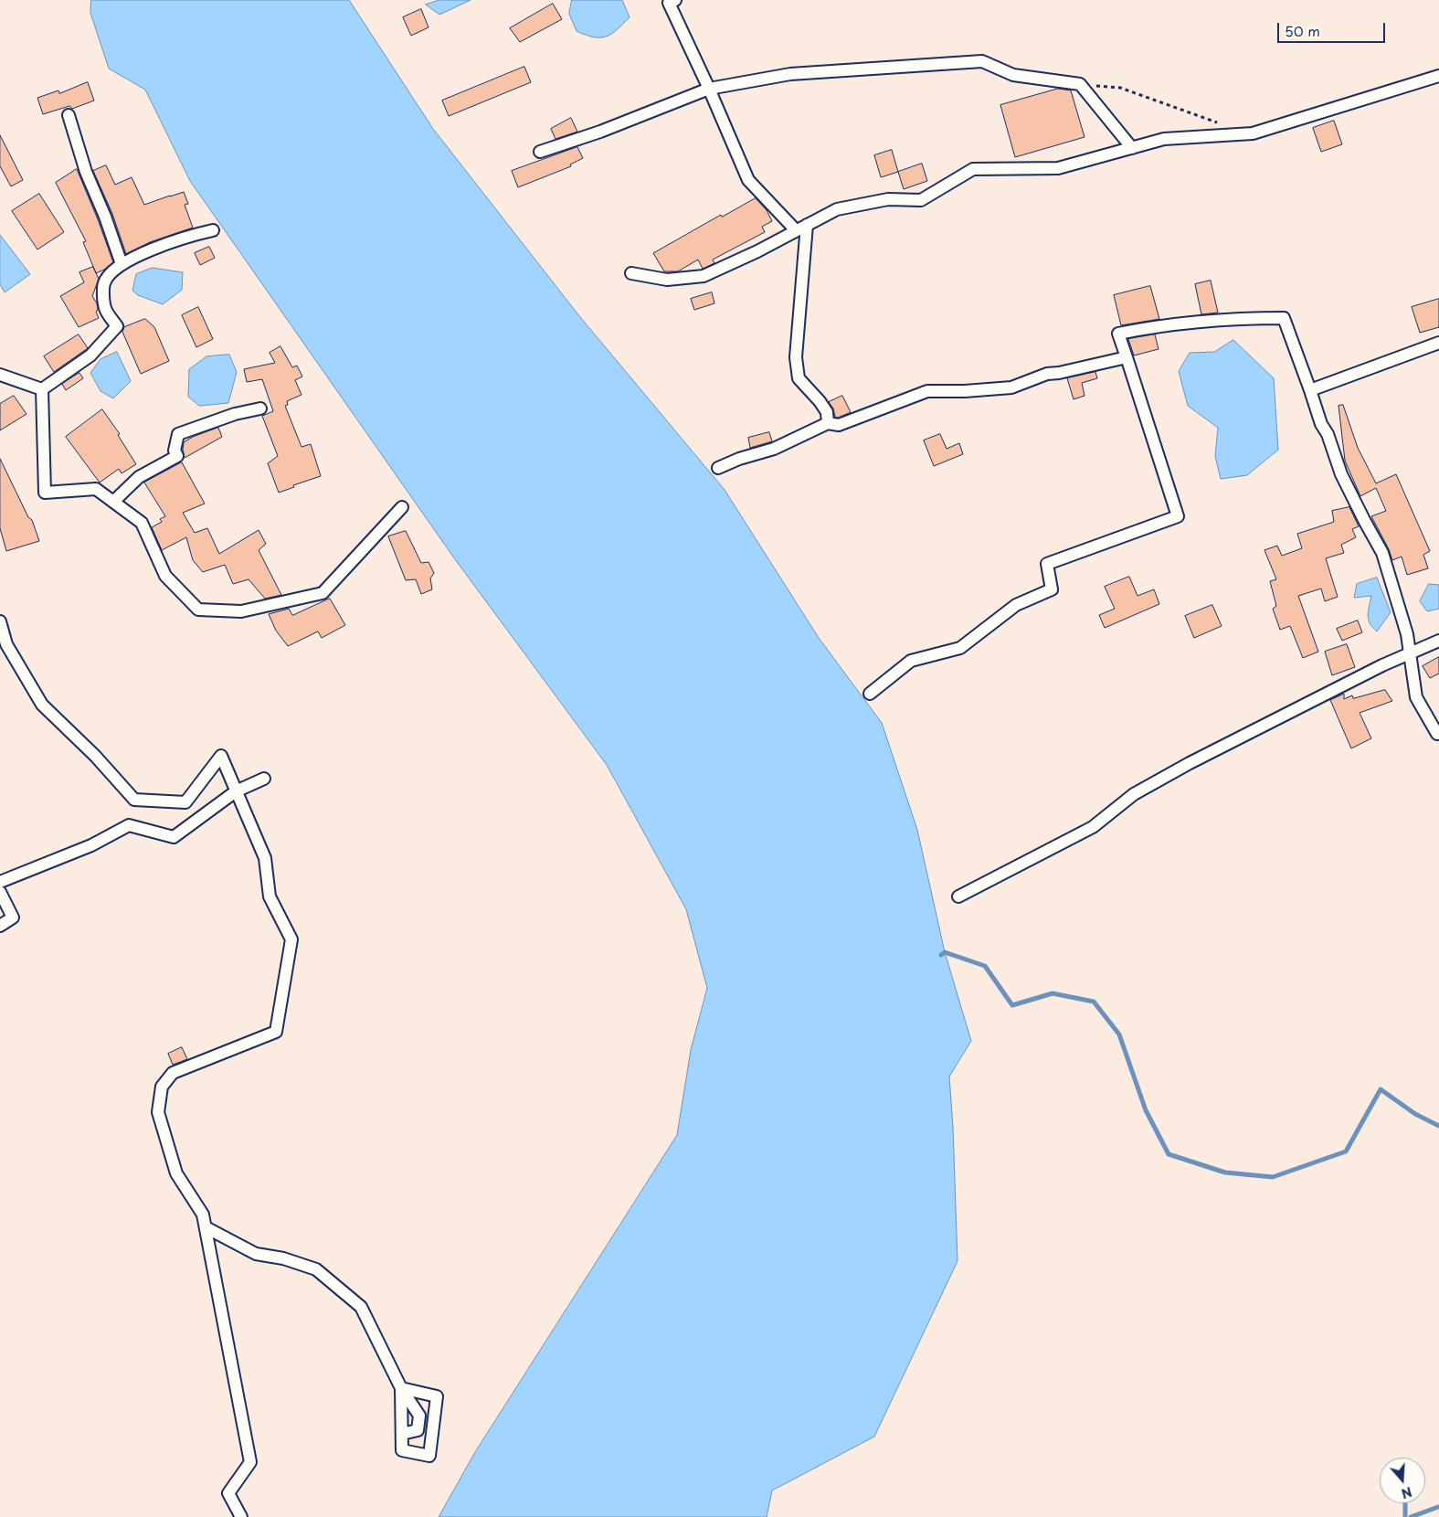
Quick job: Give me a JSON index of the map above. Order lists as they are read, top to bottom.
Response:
{
  "scale_bar": "50 m",
  "north": "bottom"
}
